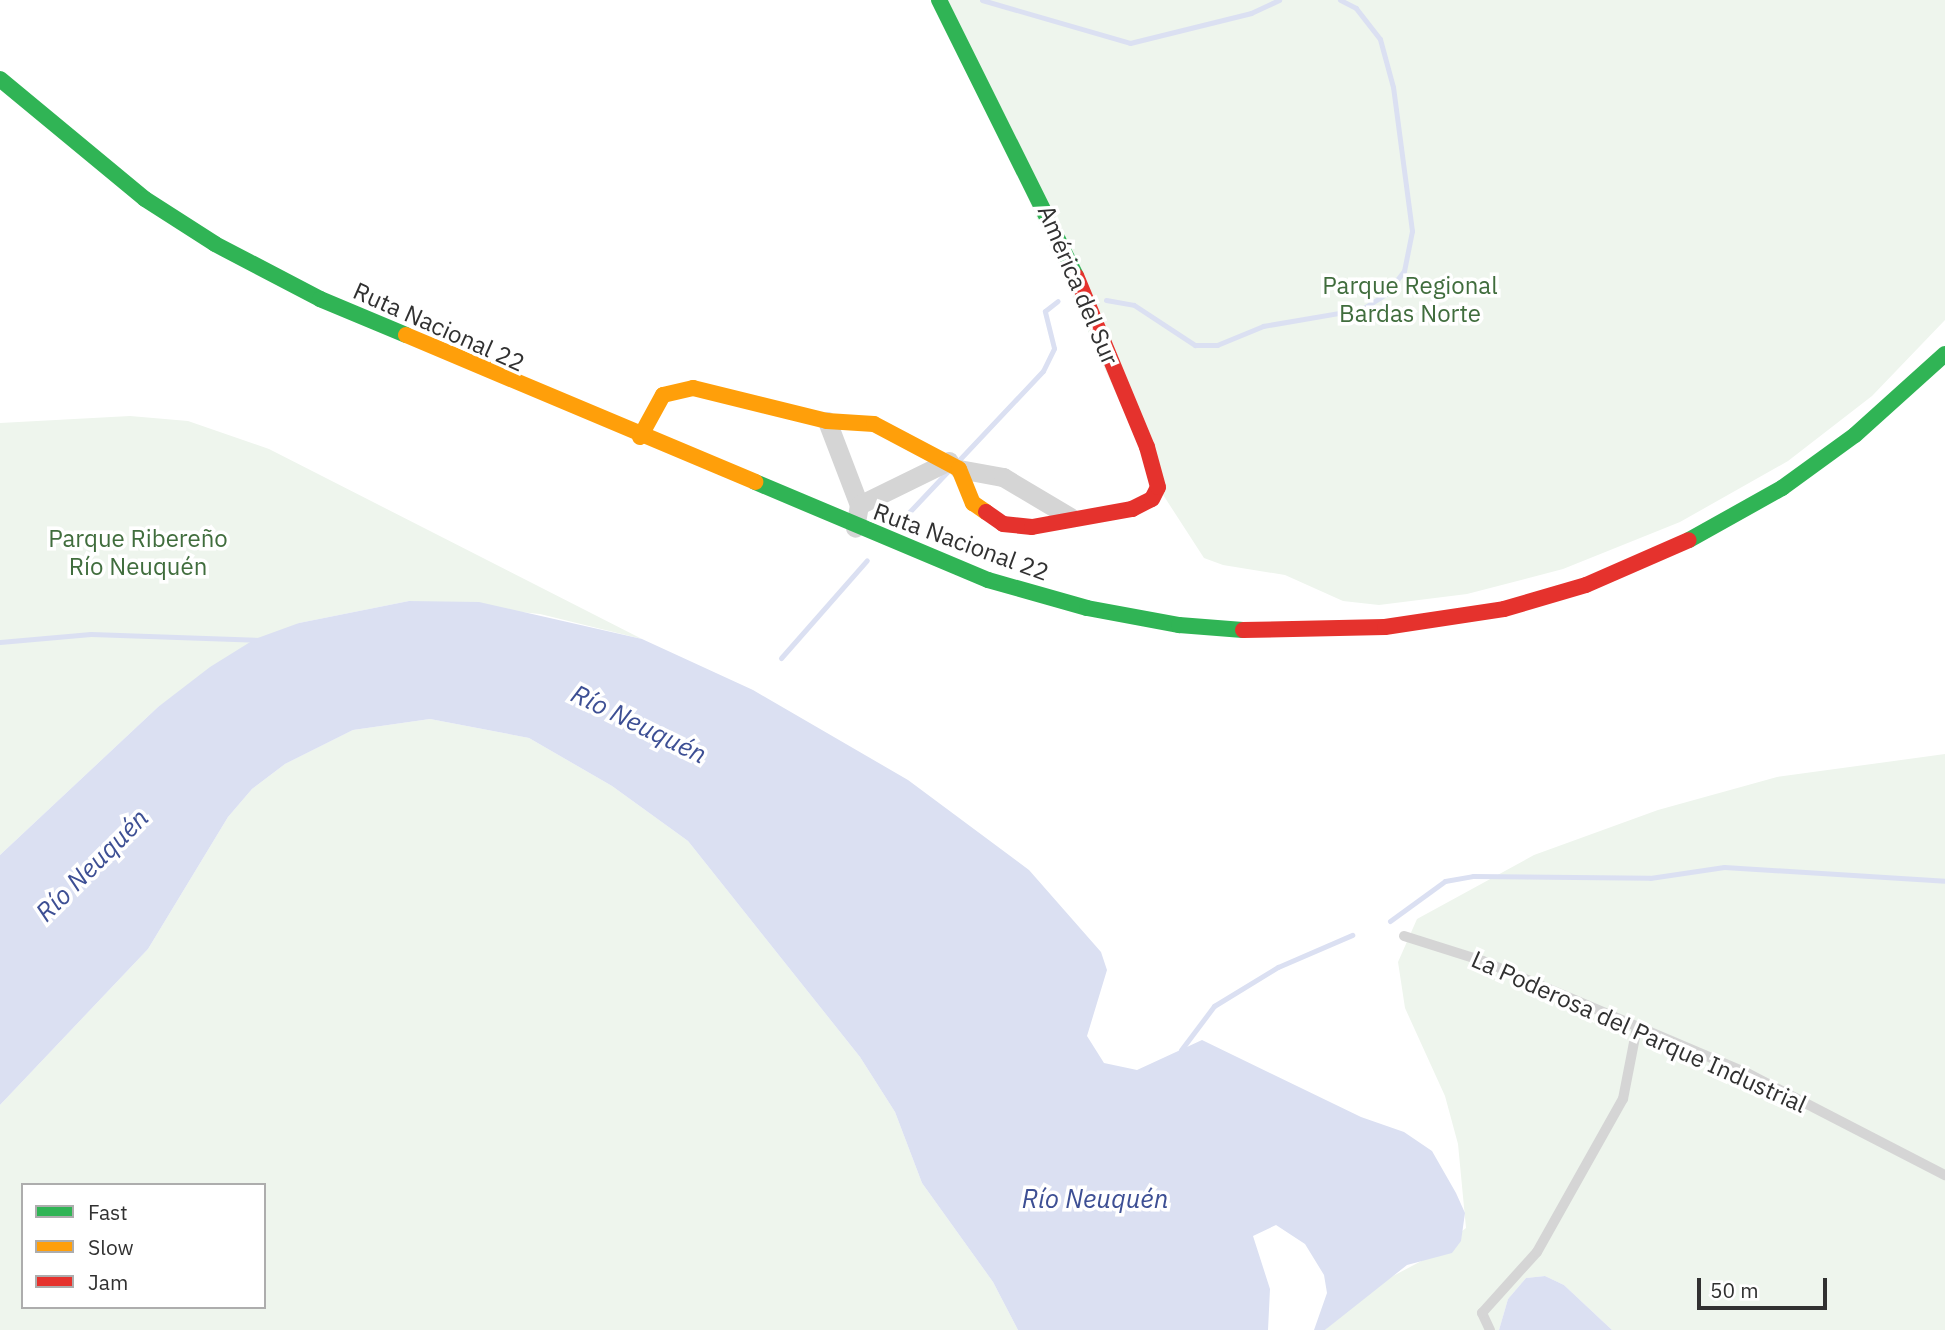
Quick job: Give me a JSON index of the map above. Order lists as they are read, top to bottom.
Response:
{
  "streets": {
    "main road": ["América del Sur", "Ruta Nacional 22"],
    "lane": ["La Poderosa del Parque Industrial"]
  },
  "water": ["Río Neuquén"],
  "parks": ["Parque Regional Bardas Norte", "Parque Ribereño Río Neuquén"],
  "legend": ["Fast", "Slow", "Jam"],
  "scale_bar": "50 m"
}
